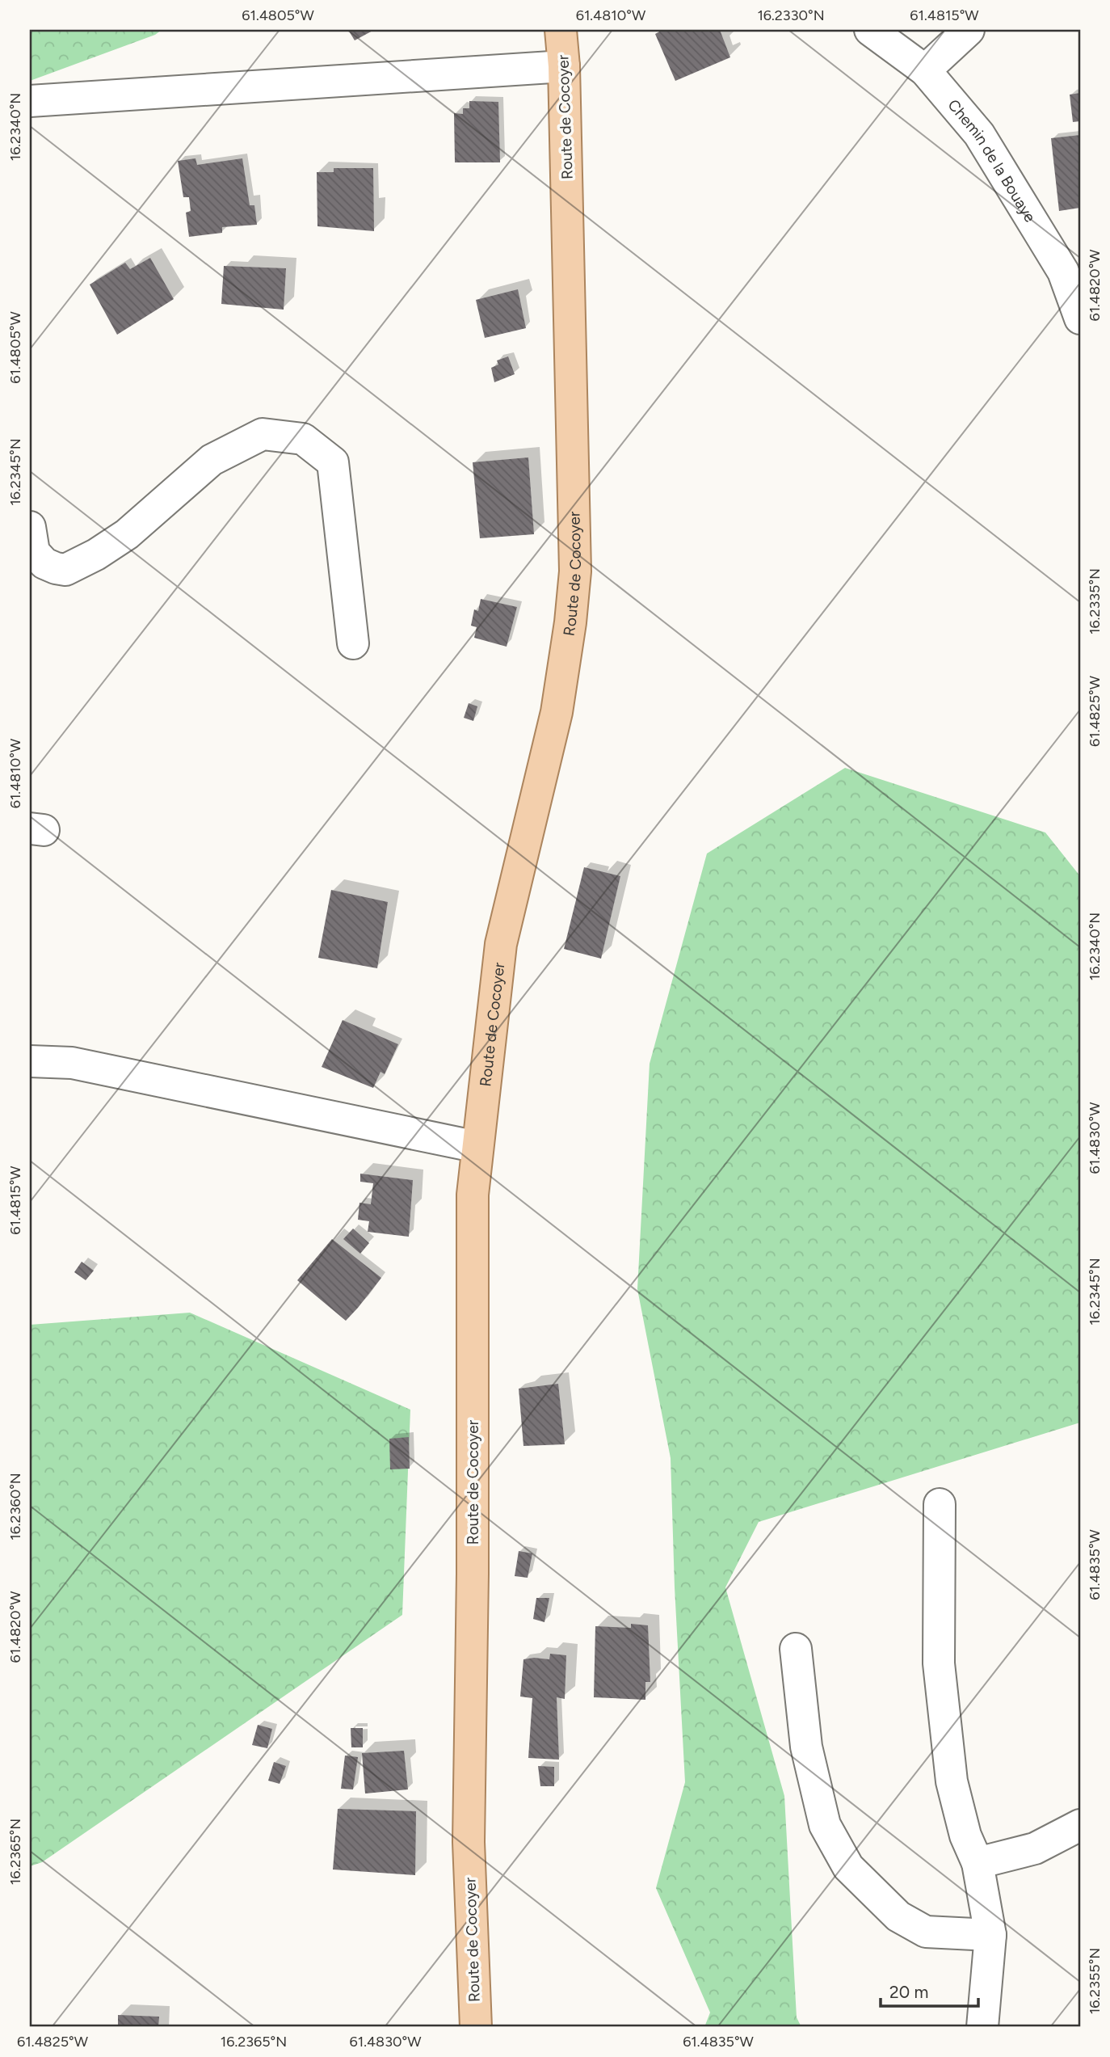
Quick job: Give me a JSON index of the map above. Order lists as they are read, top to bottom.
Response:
{
  "streets": {
    "main road": ["Route de Cocoyer"],
    "street": ["Chemin de la Bouaye"]
  },
  "scale_bar": "20 m",
  "coordinates": [
    "61.4805°W",
    "61.4810°W",
    "16.2330°N",
    "61.4815°W",
    "16.2340°N",
    "61.4820°W",
    "16.2345°N",
    "16.2335°N",
    "61.4825°W",
    "61.4830°W",
    "16.2360°N",
    "61.4835°W",
    "16.2365°N",
    "16.2355°N"
  ]
}
